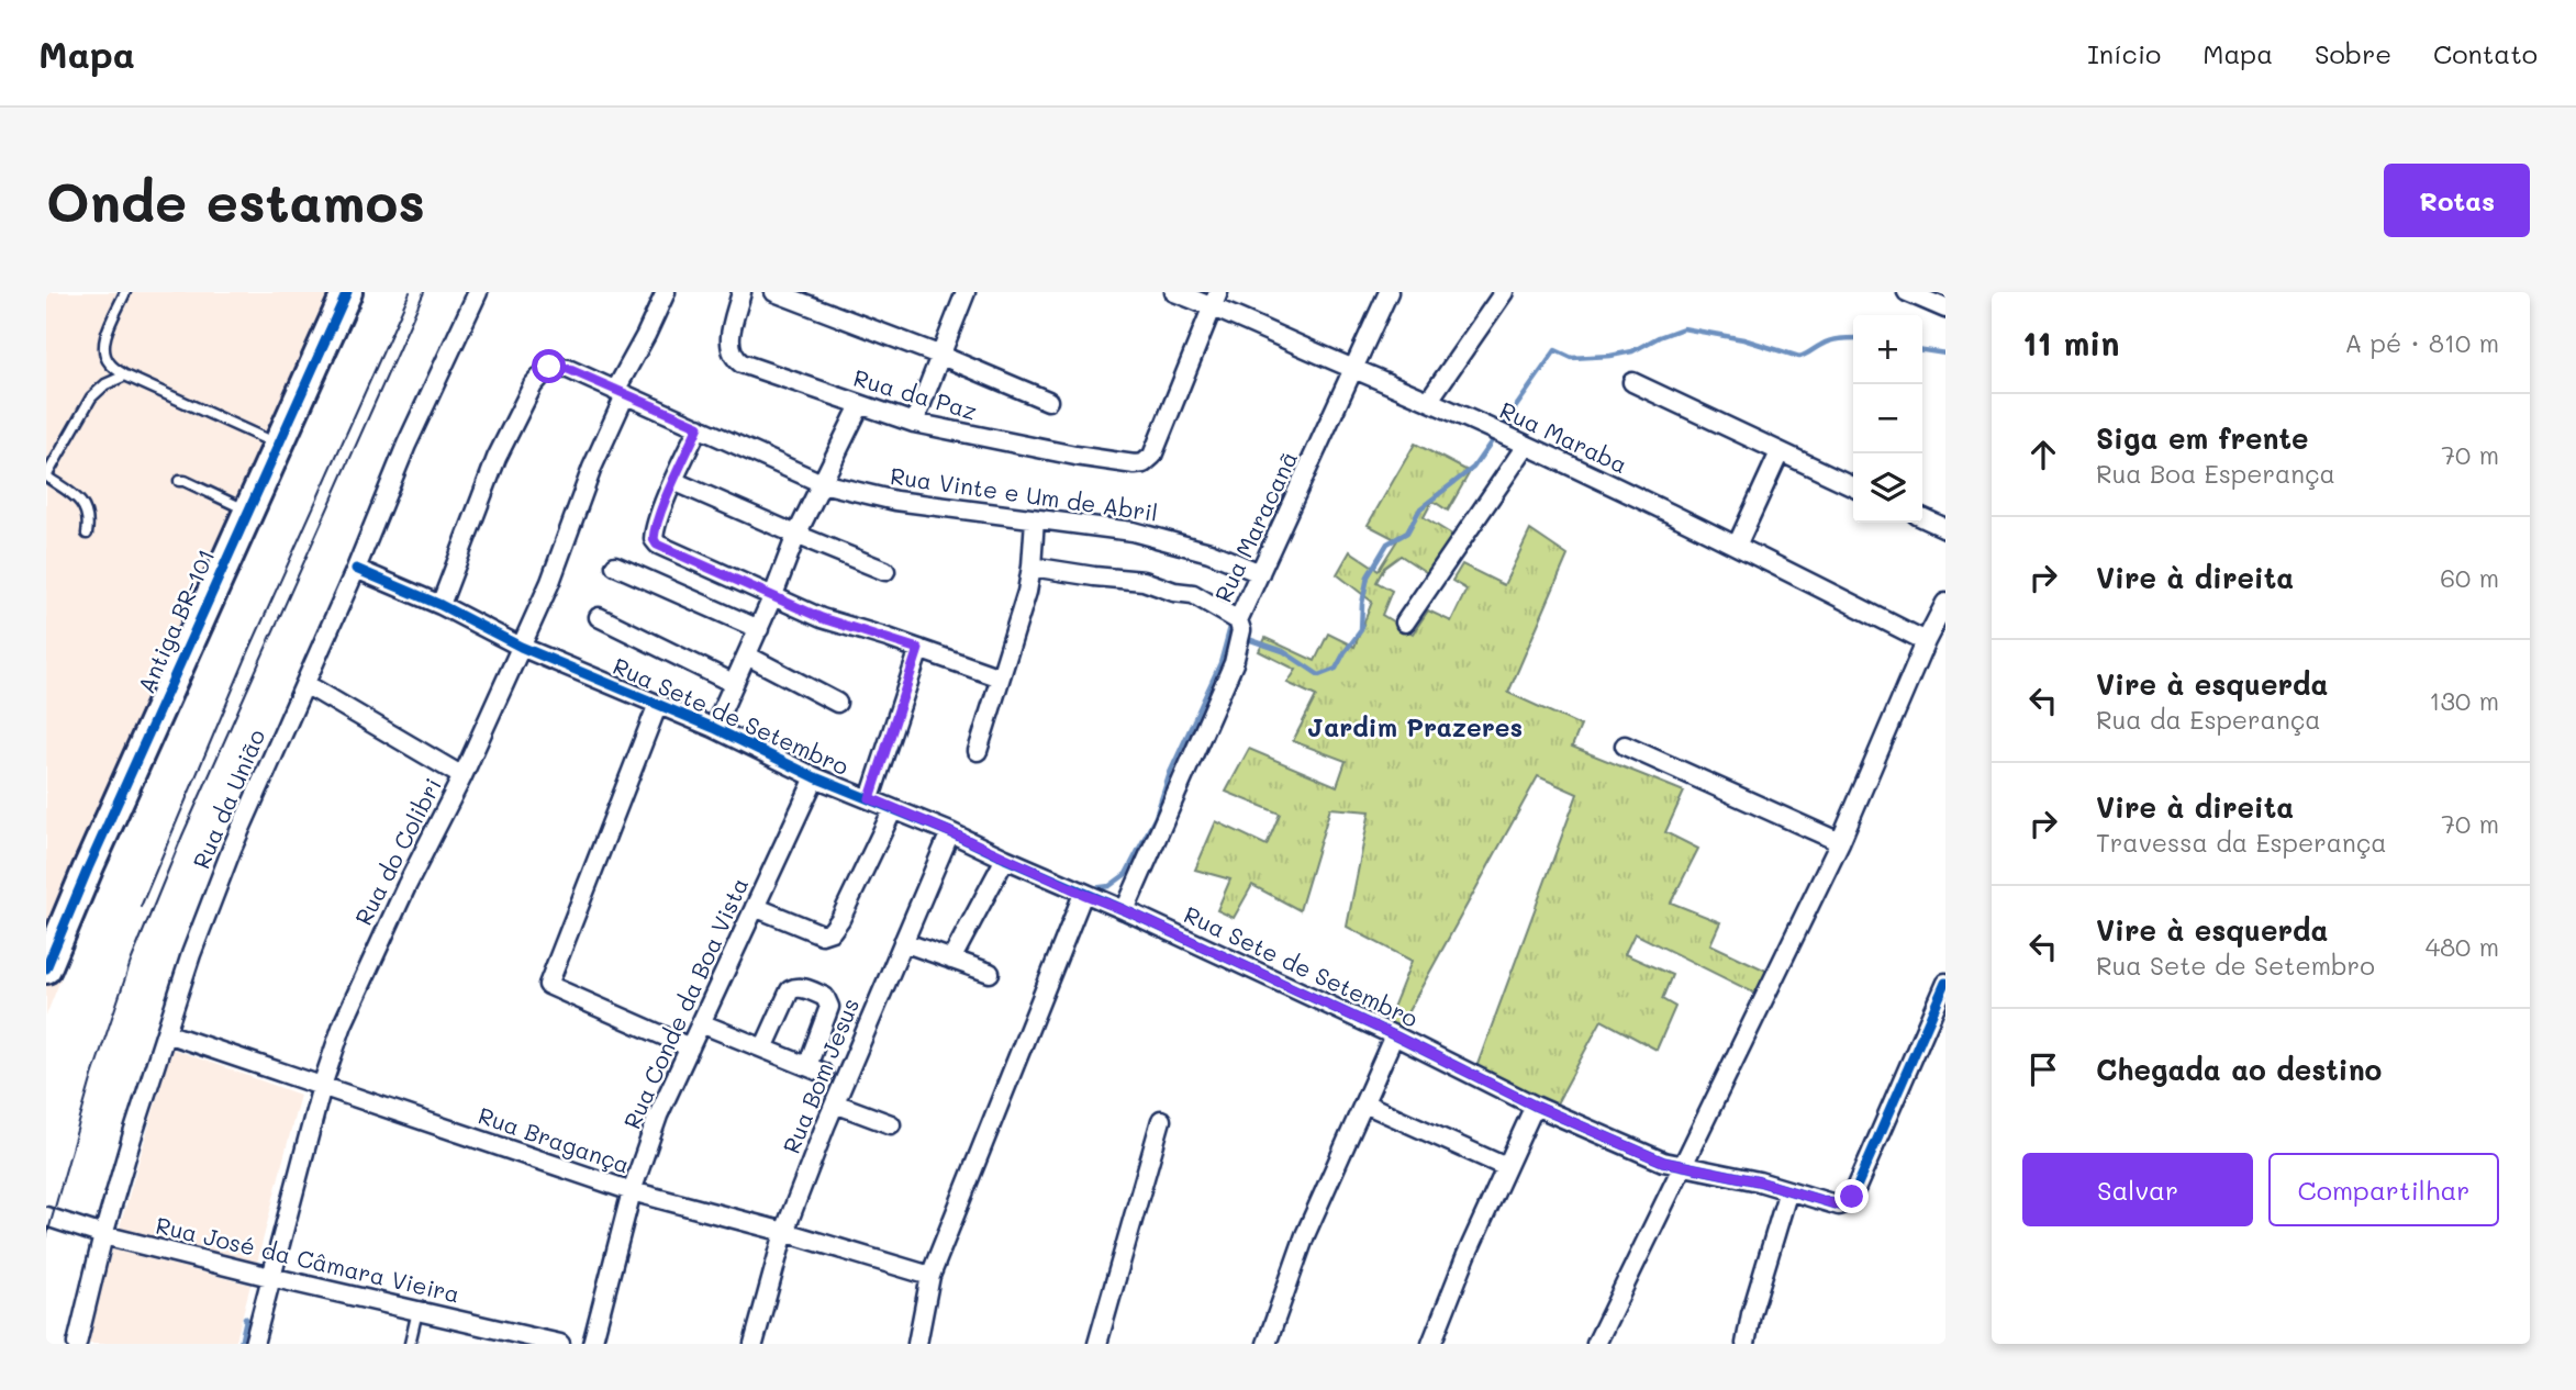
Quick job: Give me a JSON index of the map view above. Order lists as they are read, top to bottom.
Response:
{
  "streets": {
    "main road": ["Antiga BR-101"],
    "street": [
      "Rua da Paz",
      "Rua Maraba",
      "Rua Vinte e Um de Abril",
      "Rua Maracanã",
      "Rua Sete de Setembro",
      "Rua da União",
      "Rua do Colibri",
      "Rua Conde da Boa Vista",
      "Rua Bom Jesus",
      "Rua Bragança",
      "Rua José da Câmara Vieira"
    ]
  },
  "crossings": [
    ["Rua da Paz", "Rua Maraba"],
    ["Rua Maraba", "Rua Maracanã"],
    ["Rua Vinte e Um de Abril", "Rua Maracanã"],
    ["Rua Vinte e Um de Abril", "Rua Sete de Setembro"],
    ["Rua Vinte e Um de Abril", "Rua do Colibri"],
    ["Rua Maracanã", "Rua Sete de Setembro"],
    ["Rua Sete de Setembro", "Rua da União"],
    ["Rua Sete de Setembro", "Rua do Colibri"],
    ["Rua Sete de Setembro", "Rua Conde da Boa Vista"],
    ["Rua Sete de Setembro", "Rua Bom Jesus"],
    ["Rua da União", "Rua Bragança"],
    ["Rua da União", "Rua José da Câmara Vieira"],
    ["Rua do Colibri", "Rua Bragança"],
    ["Rua do Colibri", "Rua José da Câmara Vieira"],
    ["Rua Conde da Boa Vista", "Rua Bragança"],
    ["Rua Bom Jesus", "Rua Bragança"]
  ],
  "districts": ["Jardim Prazeres"],
  "page": {
    "header": "Mapa",
    "nav": [
      "Início",
      "Mapa",
      "Sobre",
      "Contato"
    ],
    "buttons": [
      "Rotas",
      ["Salvar", "Compartilhar"]
    ],
    "title": "Onde estamos",
    "heading": ["11 min", "A pé · 810 m"],
    "map_buttons": ["+", "−"],
    "list": [
      ["Siga em frente", "Rua Boa Esperança", "70 m"],
      ["Vire à direita", "60 m"],
      ["Vire à esquerda", "Rua da Esperança", "130 m"],
      ["Vire à direita", "Travessa da Esperança", "70 m"],
      ["Vire à esquerda", "Rua Sete de Setembro", "480 m"],
      "Chegada ao destino"
    ]
  }
}
